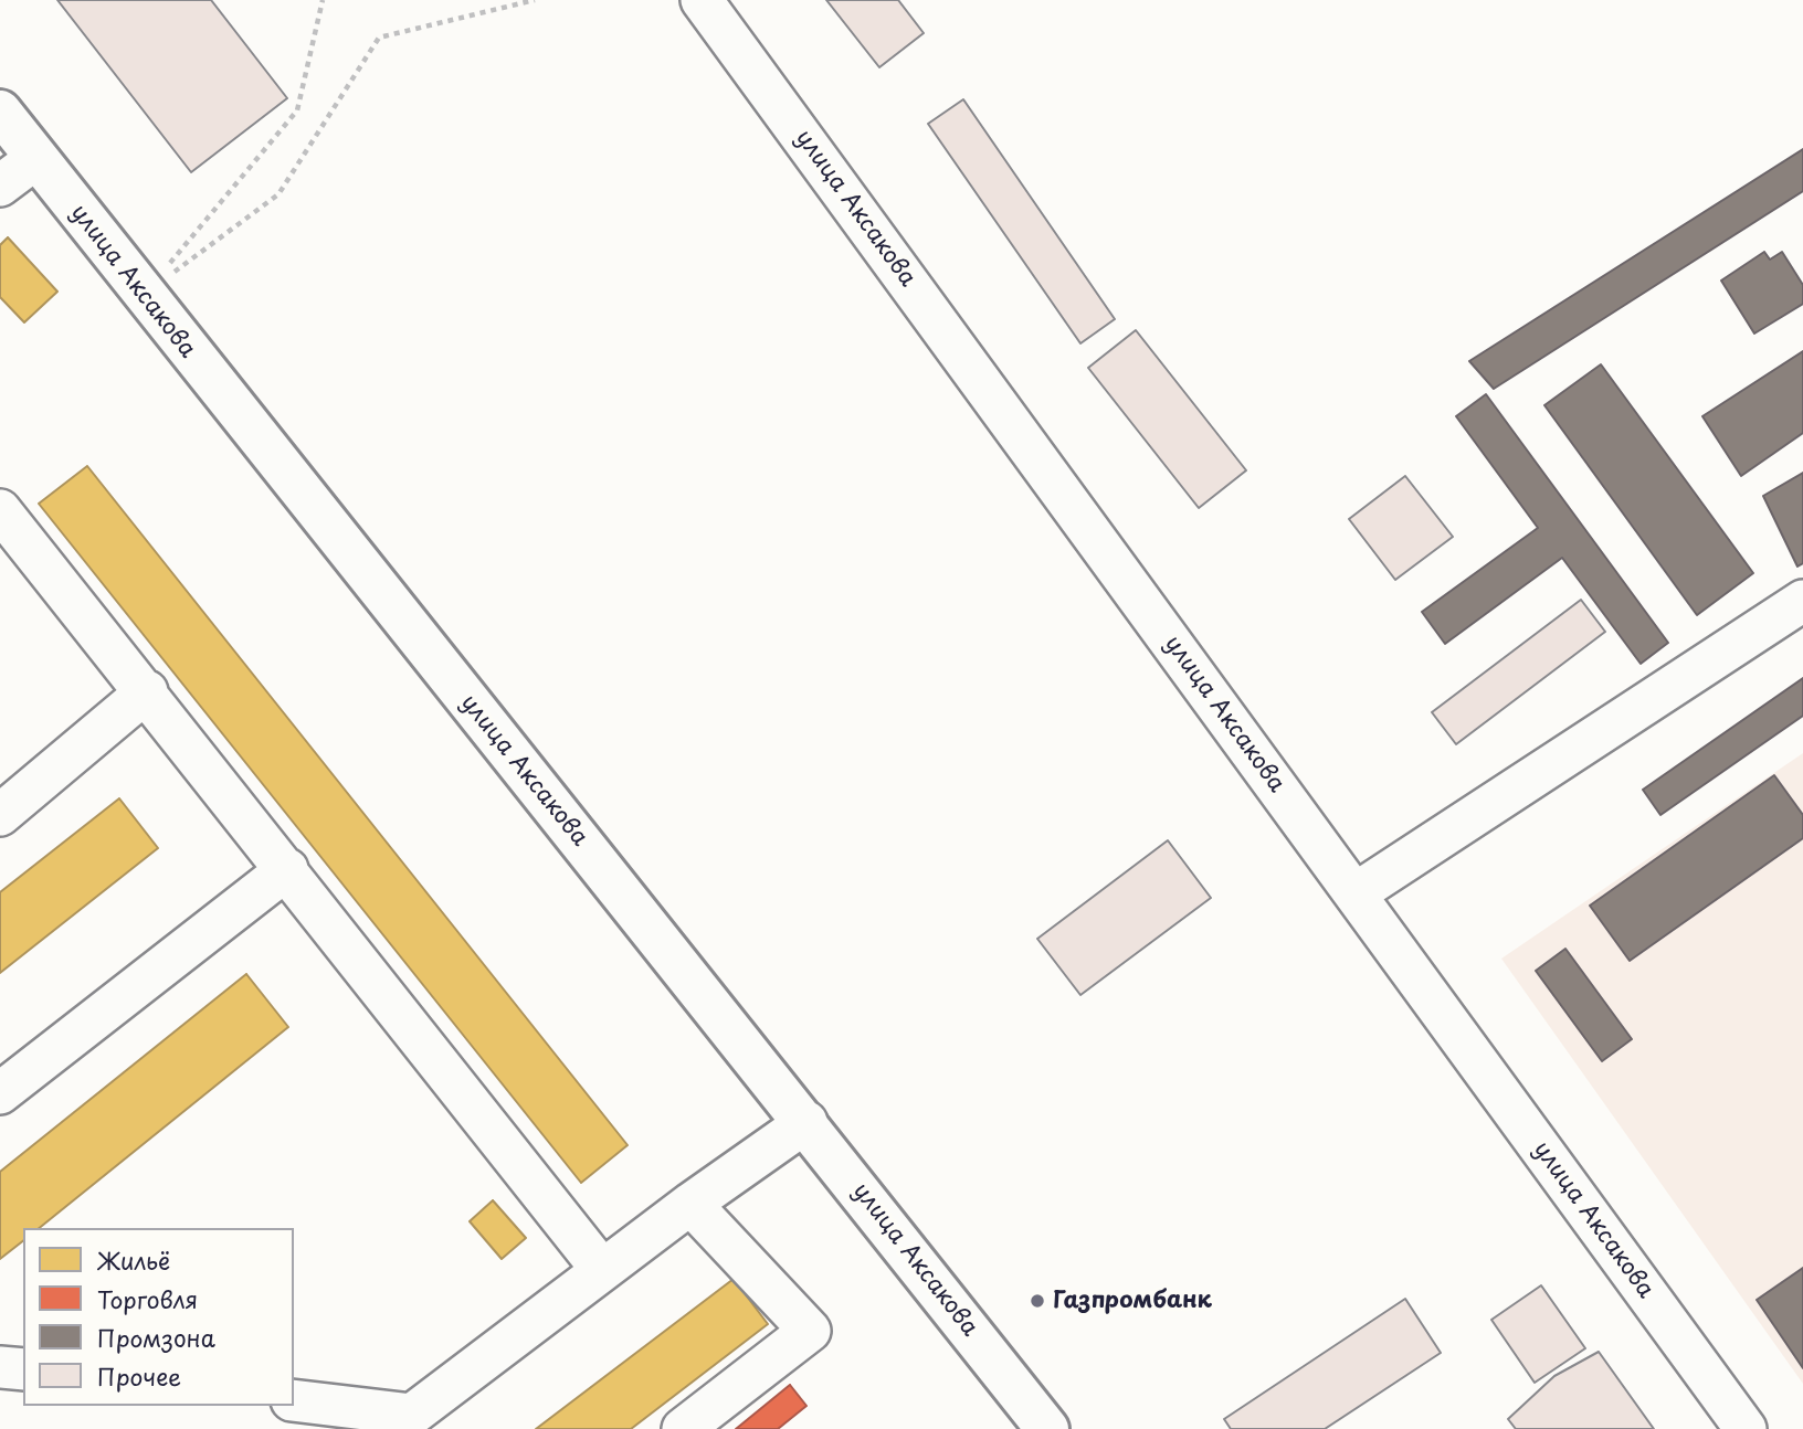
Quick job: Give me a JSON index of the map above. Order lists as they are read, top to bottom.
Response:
{
  "streets": {
    "main road": ["улица Аксакова"]
  },
  "places": ["Газпромбанк"],
  "legend": [
    "Жильё",
    "Торговля",
    "Промзона",
    "Прочее"
  ]
}
